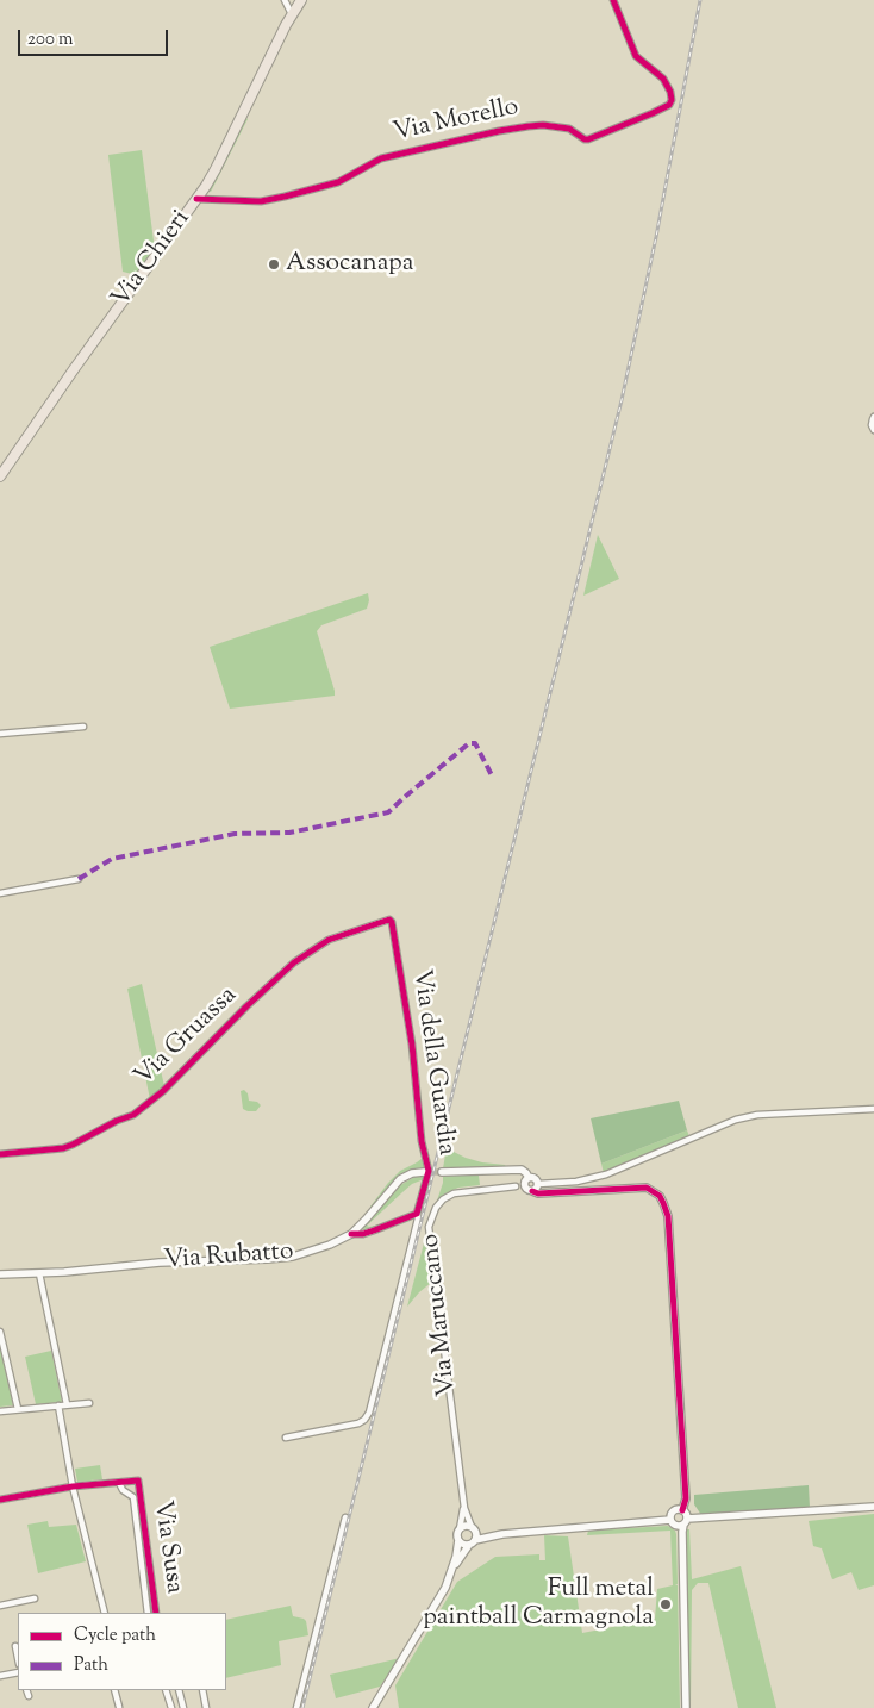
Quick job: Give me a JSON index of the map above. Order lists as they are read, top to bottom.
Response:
{
  "streets": {
    "main road": ["Via Chieri"],
    "street": [
      "Via Morello",
      "Via Gruassa",
      "Via della Guardia",
      "Via Rubatto",
      "Via Maruccano",
      "Via Susa"
    ]
  },
  "crossings": [
    ["Via Morello", "Via Chieri"],
    ["Via Gruassa", "Via della Guardia"]
  ],
  "places": ["Assocanapa", "Full metal paintball Carmagnola"],
  "legend": ["Cycle path", "Path"],
  "scale_bar": "200 m"
}
